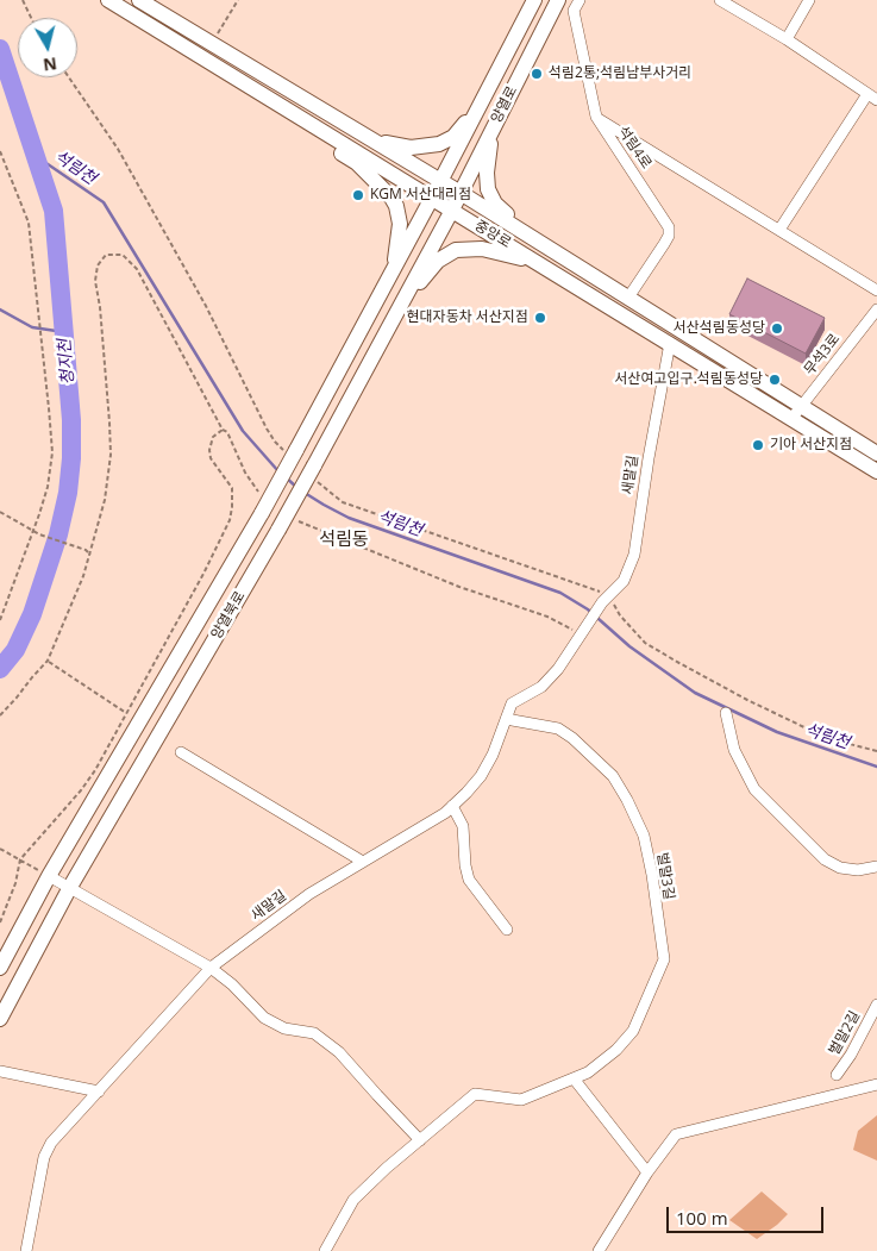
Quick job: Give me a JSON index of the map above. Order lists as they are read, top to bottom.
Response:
{
  "streets": {
    "main road": ["양열로", "중앙로", "양열북로"],
    "street": [
      "석림4로",
      "무석3로",
      "새말길",
      "벌말3길",
      "벌말2길"
    ]
  },
  "crossings": [
    ["양열로", "중앙로"],
    ["양열로", "양열북로"],
    ["석림4로", "중앙로"],
    ["중앙로", "무석3로"],
    ["중앙로", "새말길"],
    ["중앙로", "양열북로"],
    ["새말길", "벌말3길"]
  ],
  "districts": ["석림동"],
  "water": ["석림천", "청지천"],
  "places": [
    "석림2통;석림남부사거리",
    "KGM 서산대리점",
    "현대자동차 서산지점",
    "서산석림동성당",
    "서산여고입구.석림동성당",
    "기아 서산지점"
  ],
  "scale_bar": "100 m",
  "north": "bottom"
}
